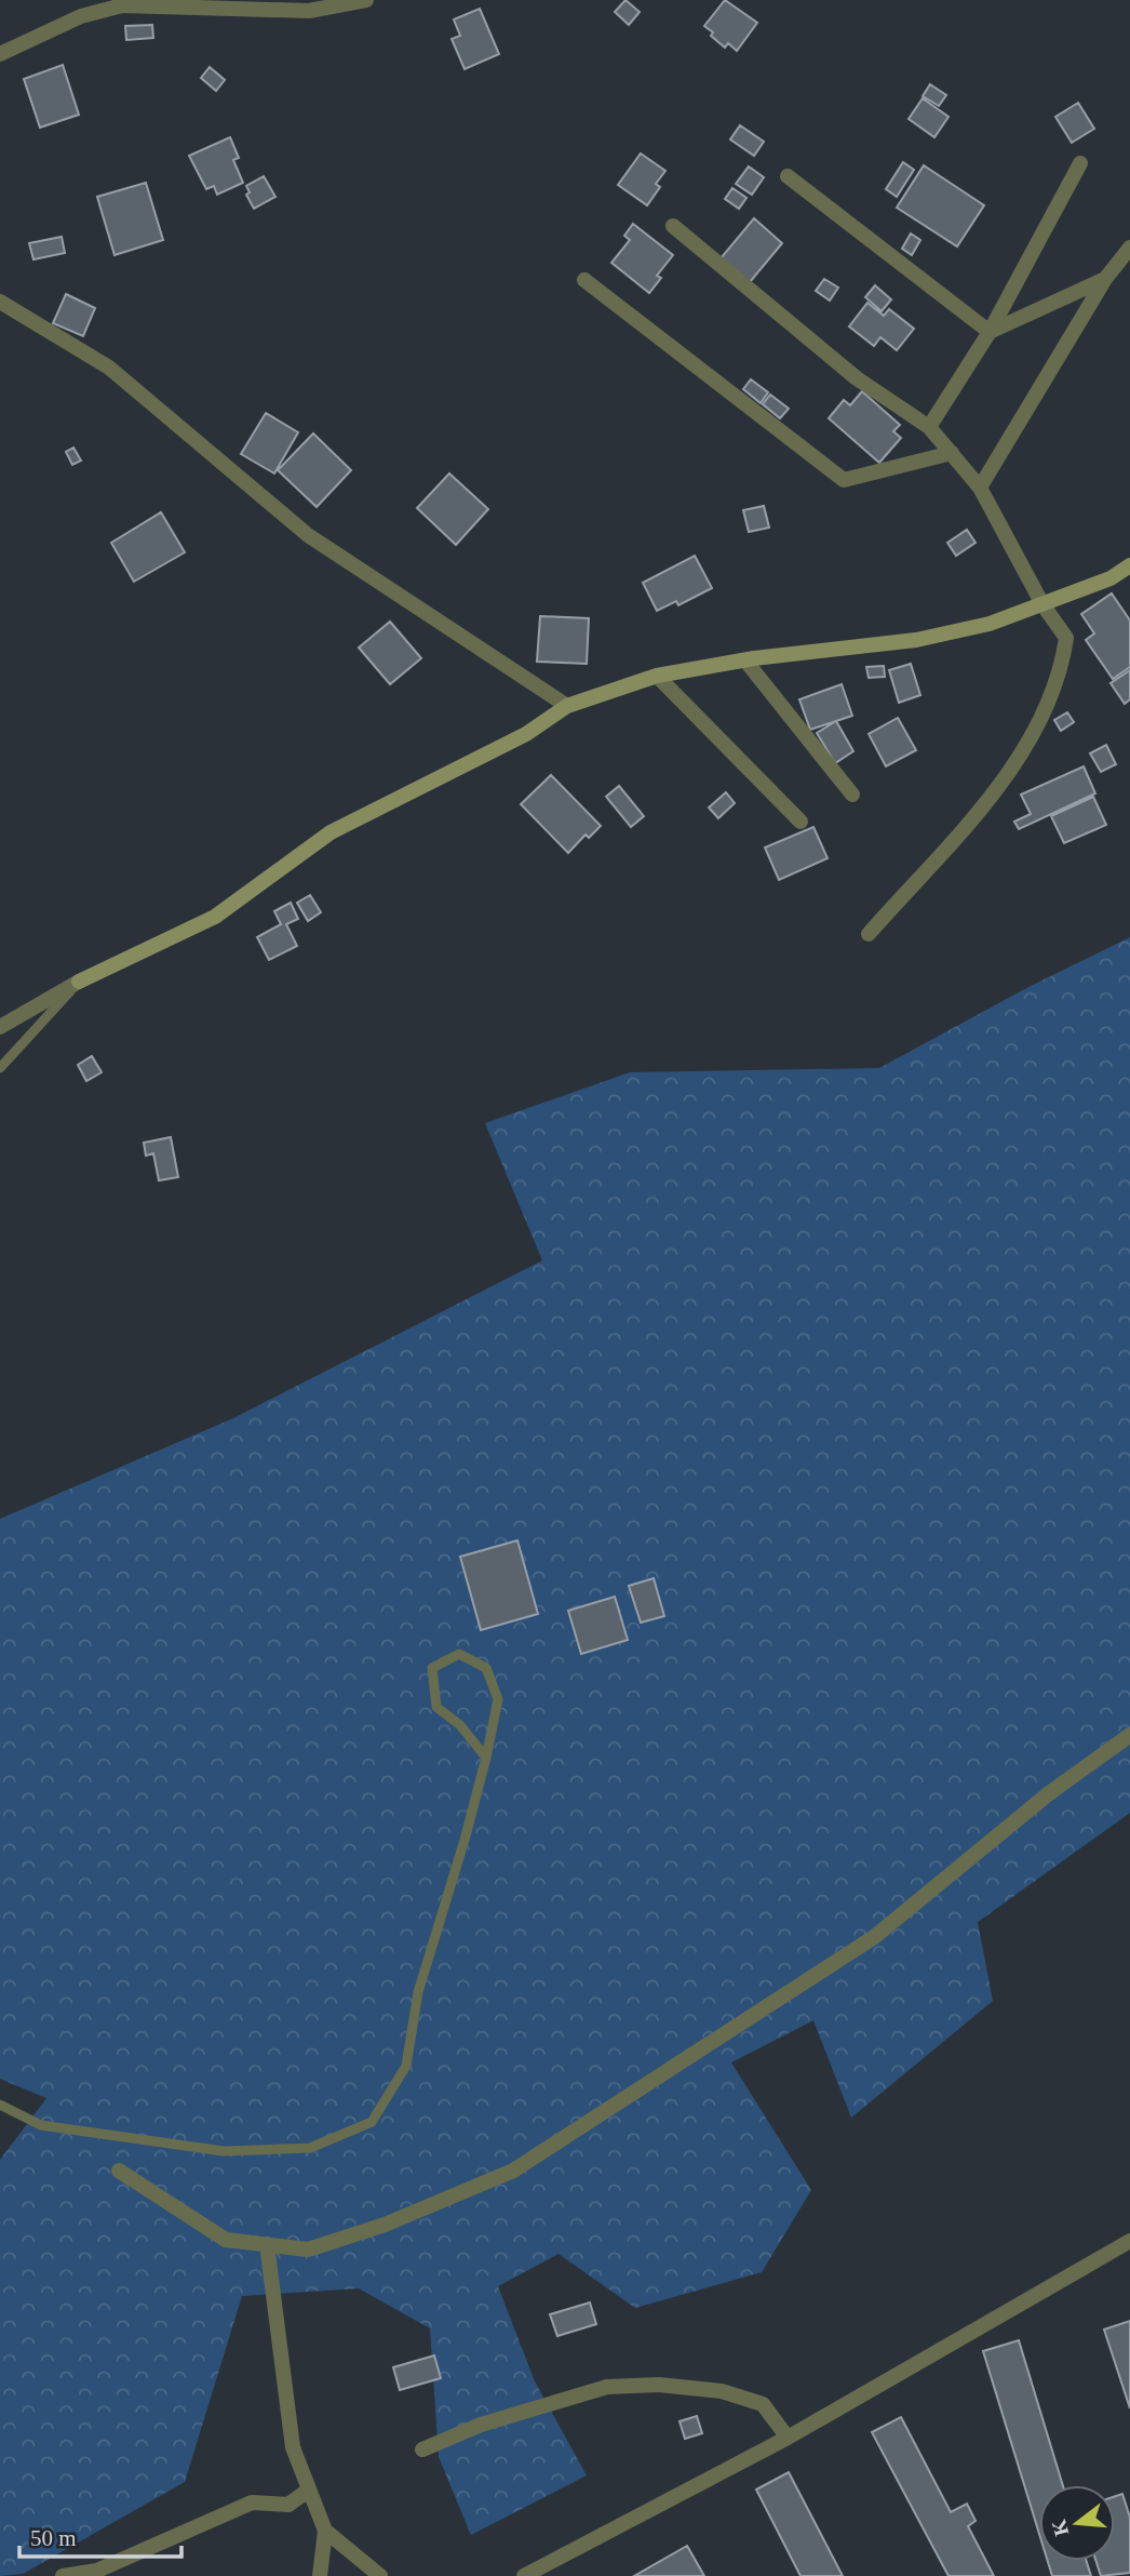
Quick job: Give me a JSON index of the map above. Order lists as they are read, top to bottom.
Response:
{
  "scale_bar": "50 m",
  "north": "left"
}
